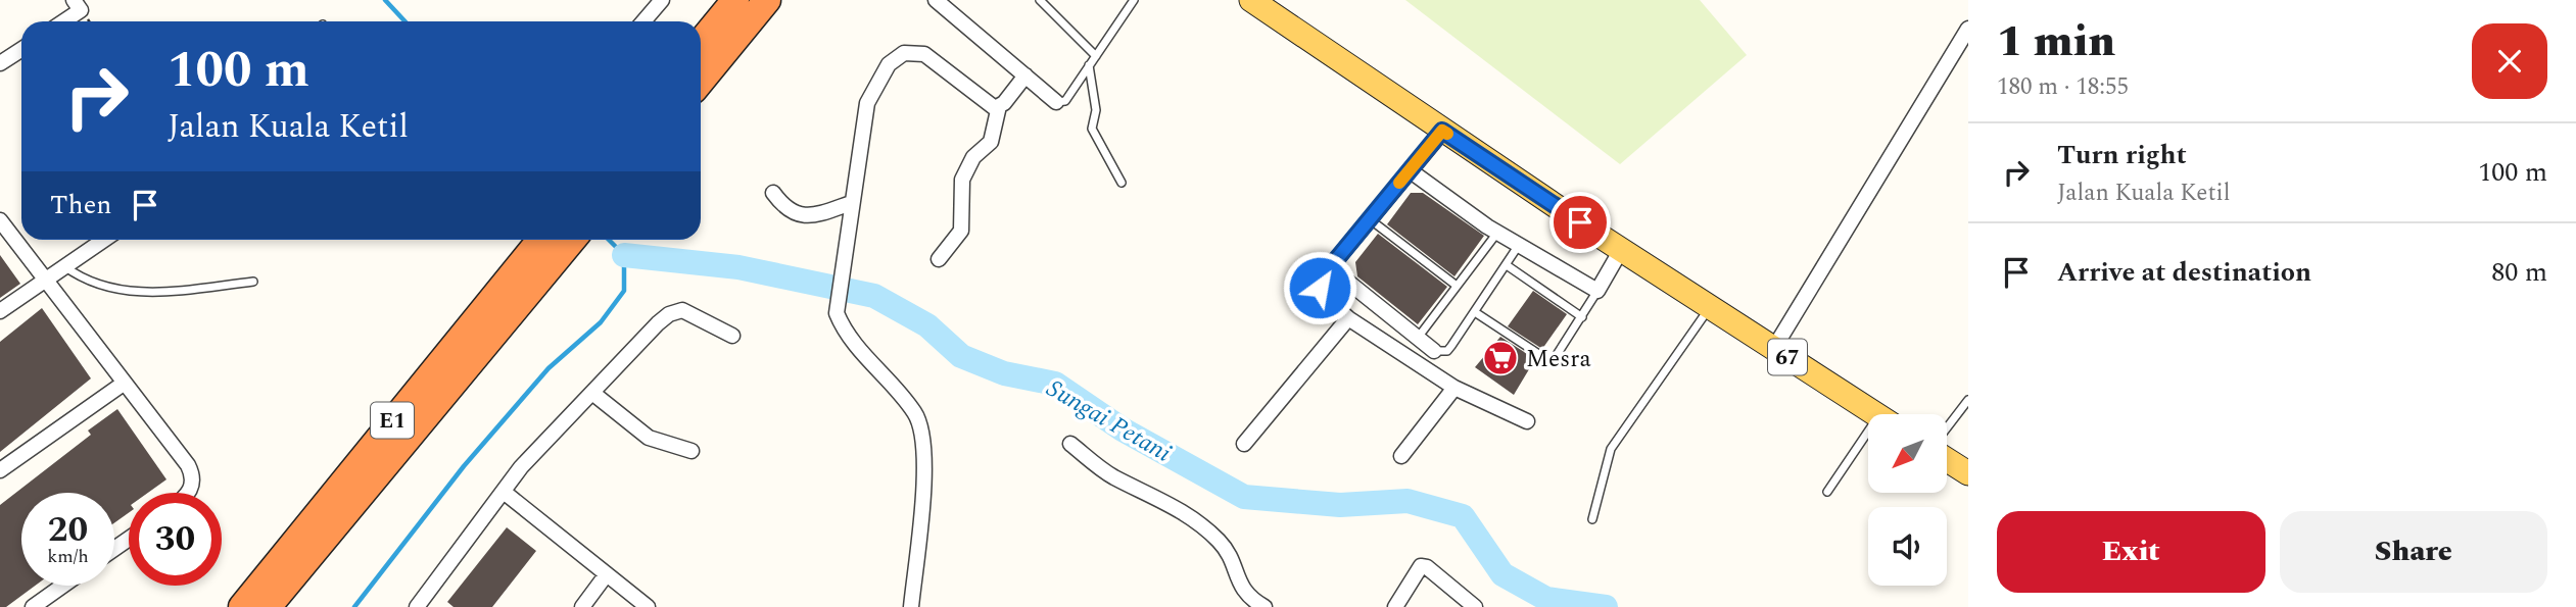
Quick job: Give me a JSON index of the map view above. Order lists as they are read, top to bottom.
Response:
{
  "streets": {
    "highway": ["E1"],
    "main road": ["67"]
  },
  "water": ["Sungai Petani"],
  "places": {
    "supermarket": ["Mesra"]
  },
  "north": "bottom left",
  "page": {
    "heading": ["1 min", "180 m · 18:55"],
    "turn": ["100 m", "Jalan Kuala Ketil"],
    "list": [
      {
        "name": "Turn right",
        "note": "Jalan Kuala Ketil",
        "value": "100 m"
      },
      {
        "name": "Arrive at destination",
        "value": "80 m"
      }
    ],
    "then": "Then",
    "speed": "20 km/h",
    "limit": "30",
    "buttons": ["Exit", "Share"]
  }
}
